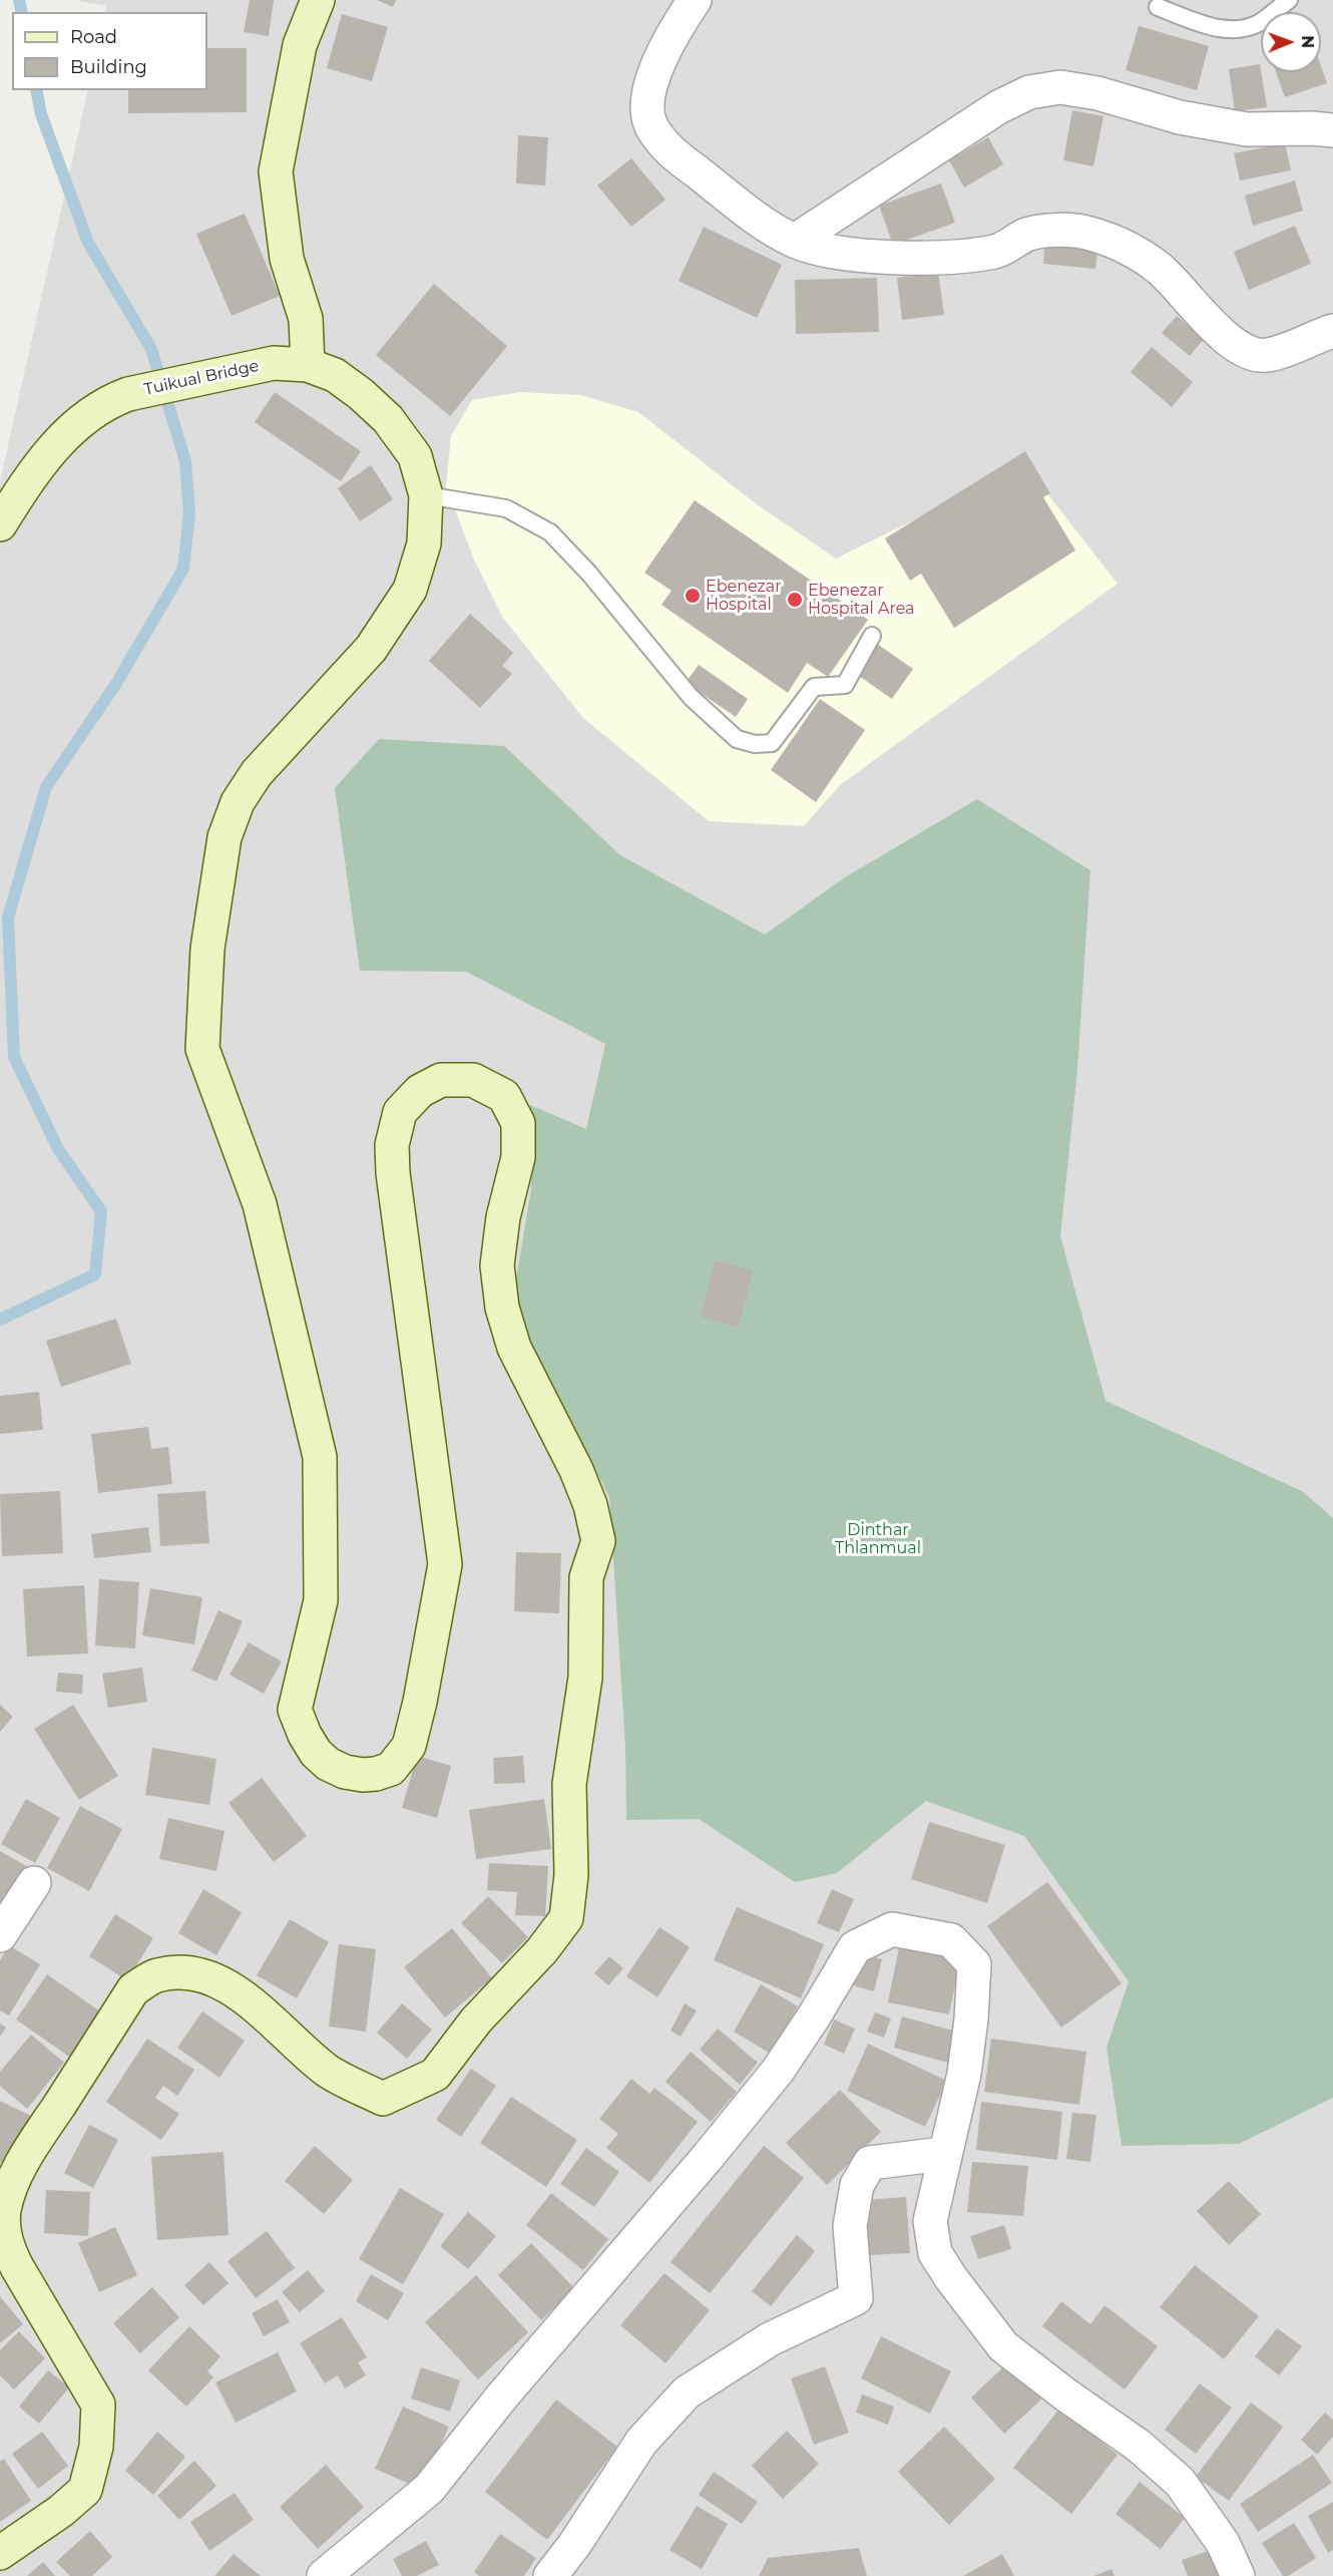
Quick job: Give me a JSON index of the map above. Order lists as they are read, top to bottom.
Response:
{
  "streets": {
    "street": ["Tuikual Bridge"]
  },
  "parks": ["Dinthar Thlanmual"],
  "places": ["Ebenezar Hospital", "Ebenezar Hospital Area"],
  "legend": ["Road", "Building"],
  "north": "right"
}
